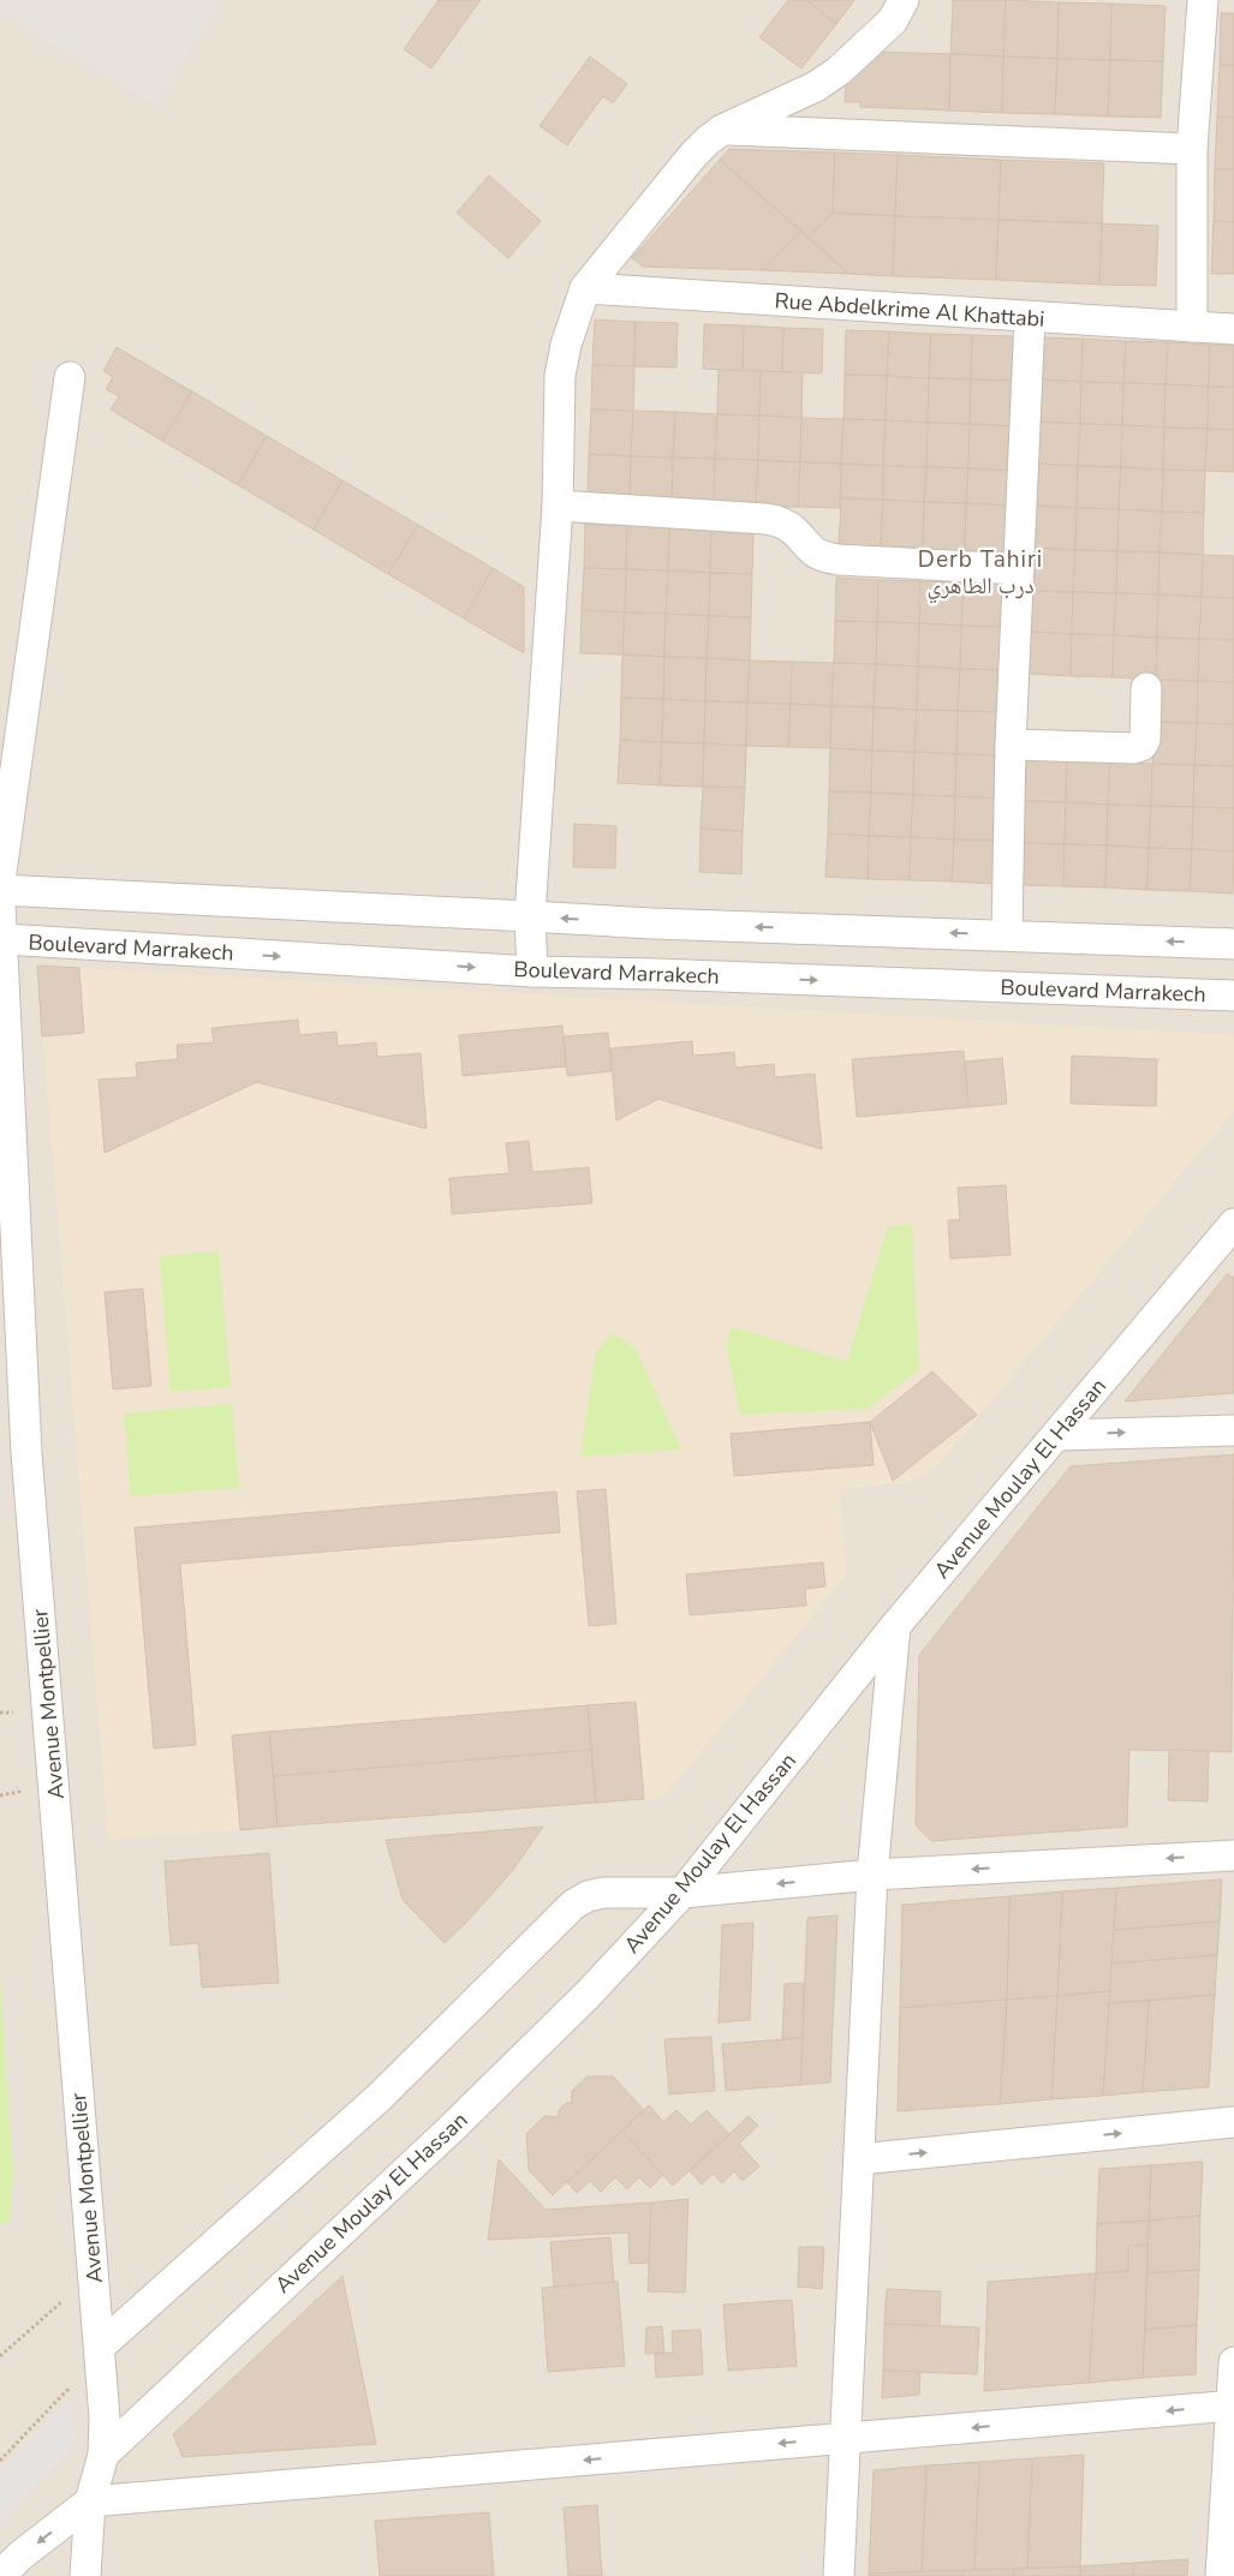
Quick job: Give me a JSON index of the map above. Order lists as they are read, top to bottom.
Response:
{
  "streets": {
    "street": [
      "Rue Abdelkrime Al Khattabi",
      "Boulevard Marrakech",
      "Avenue Moulay El Hassan",
      "Avenue Montpellier"
    ]
  },
  "crossings": [
    ["Boulevard Marrakech", "Avenue Montpellier"],
    ["Avenue Moulay El Hassan", "Avenue Montpellier"]
  ],
  "districts": ["Derb Tahiri درب الطاهري"]
}
